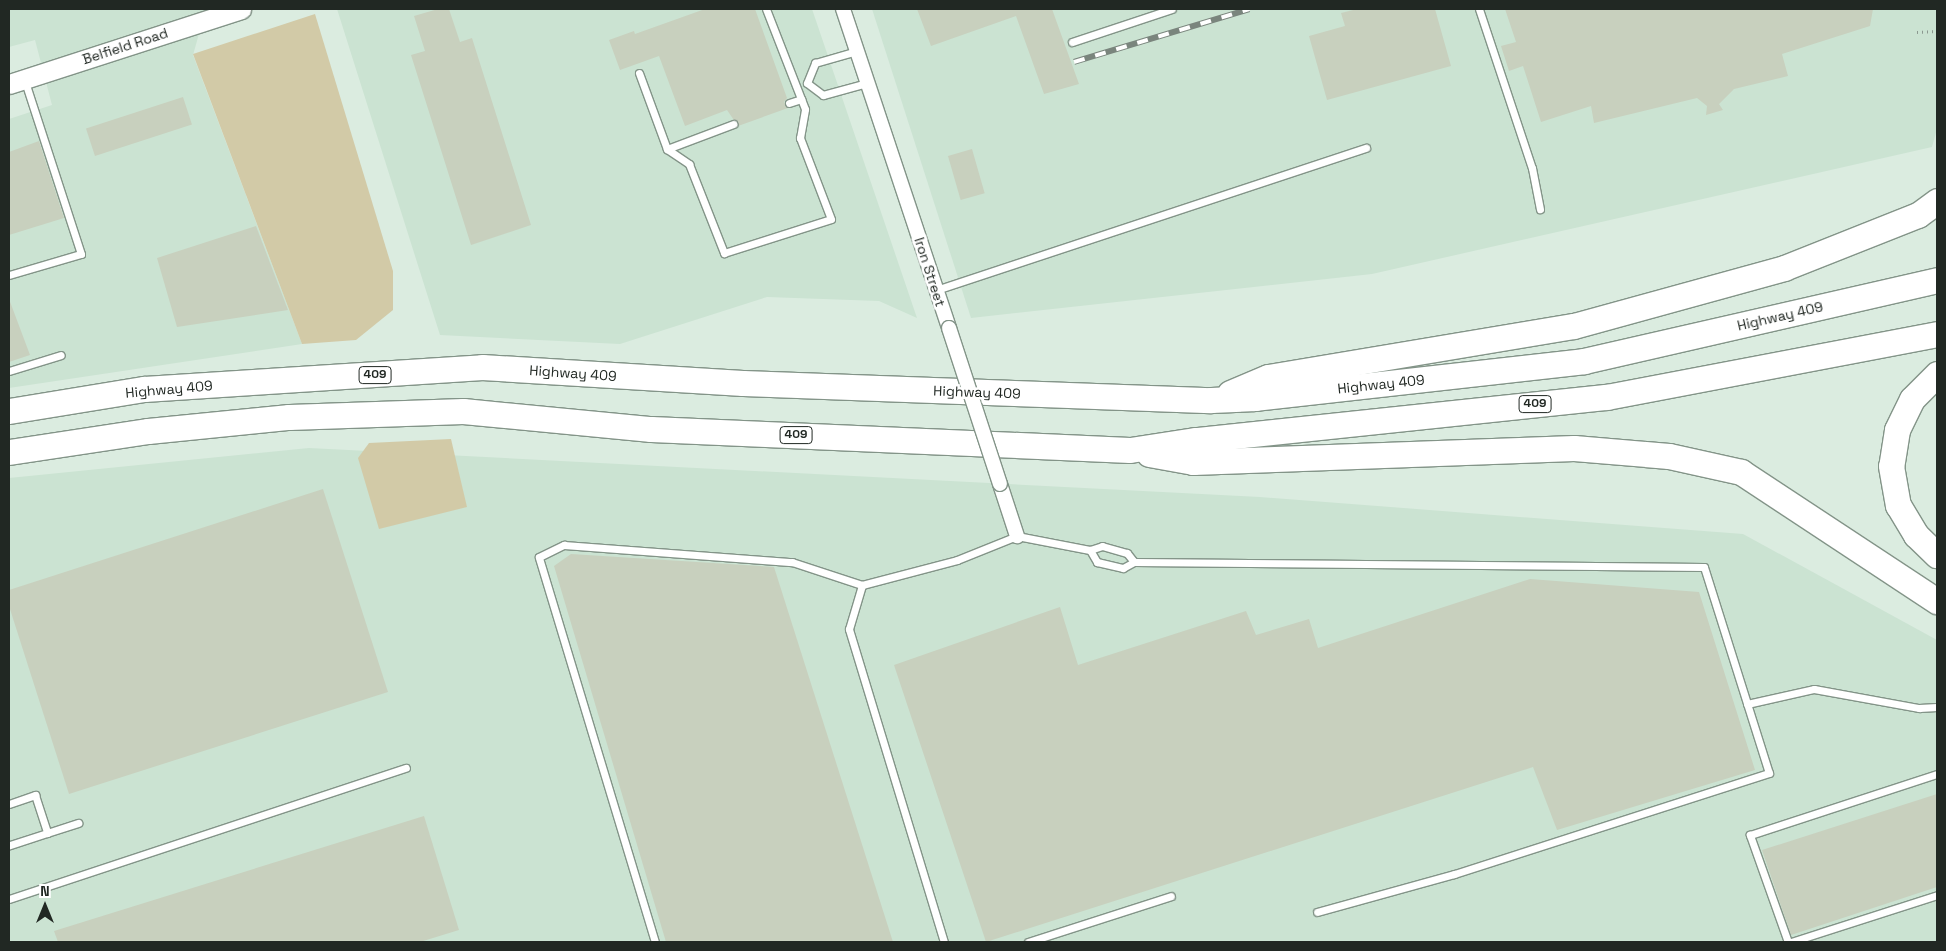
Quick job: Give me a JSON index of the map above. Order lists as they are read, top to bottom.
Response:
{
  "streets": {
    "highway": ["Highway 409", "409"],
    "main road": ["Belfield Road"],
    "street": ["Iron Street"]
  },
  "north": "top"
}
